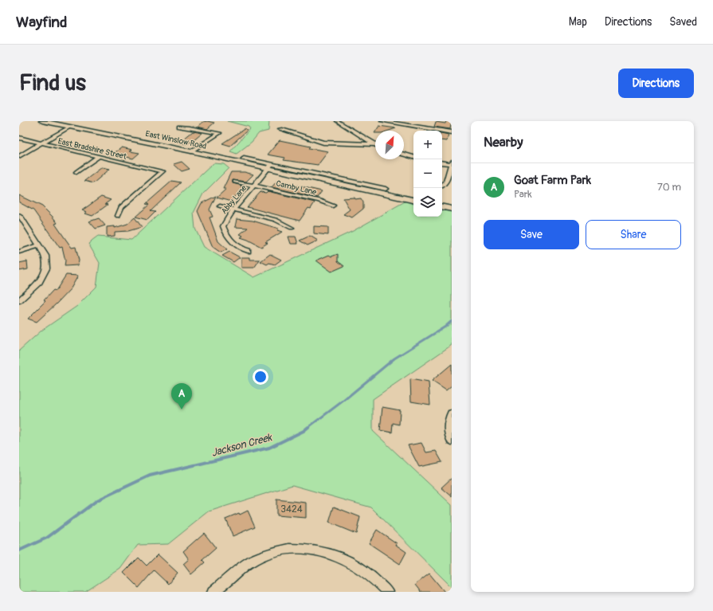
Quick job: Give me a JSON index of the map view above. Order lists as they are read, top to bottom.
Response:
{
  "streets": {
    "main road": ["East Winslow Road"],
    "street": ["East Bradshire Street", "Camby Lane", "Abby Lane"]
  },
  "crossings": [
    ["East Winslow Road", "Abby Lane"],
    ["Camby Lane", "Abby Lane"]
  ],
  "water": ["Jackson Creek"],
  "house_numbers": ["3424"],
  "north": "top right",
  "page": {
    "header": "Wayfind",
    "nav": ["Map", "Directions", "Saved"],
    "buttons": [
      "Directions",
      ["Save", "Share"]
    ],
    "title": "Find us",
    "heading": "Nearby",
    "map_buttons": ["+", "−"],
    "list": [
      {
        "mark": "A",
        "name": "Goat Farm Park",
        "note": "Park",
        "value": "70 m"
      }
    ],
    "pins": "A"
  }
}
